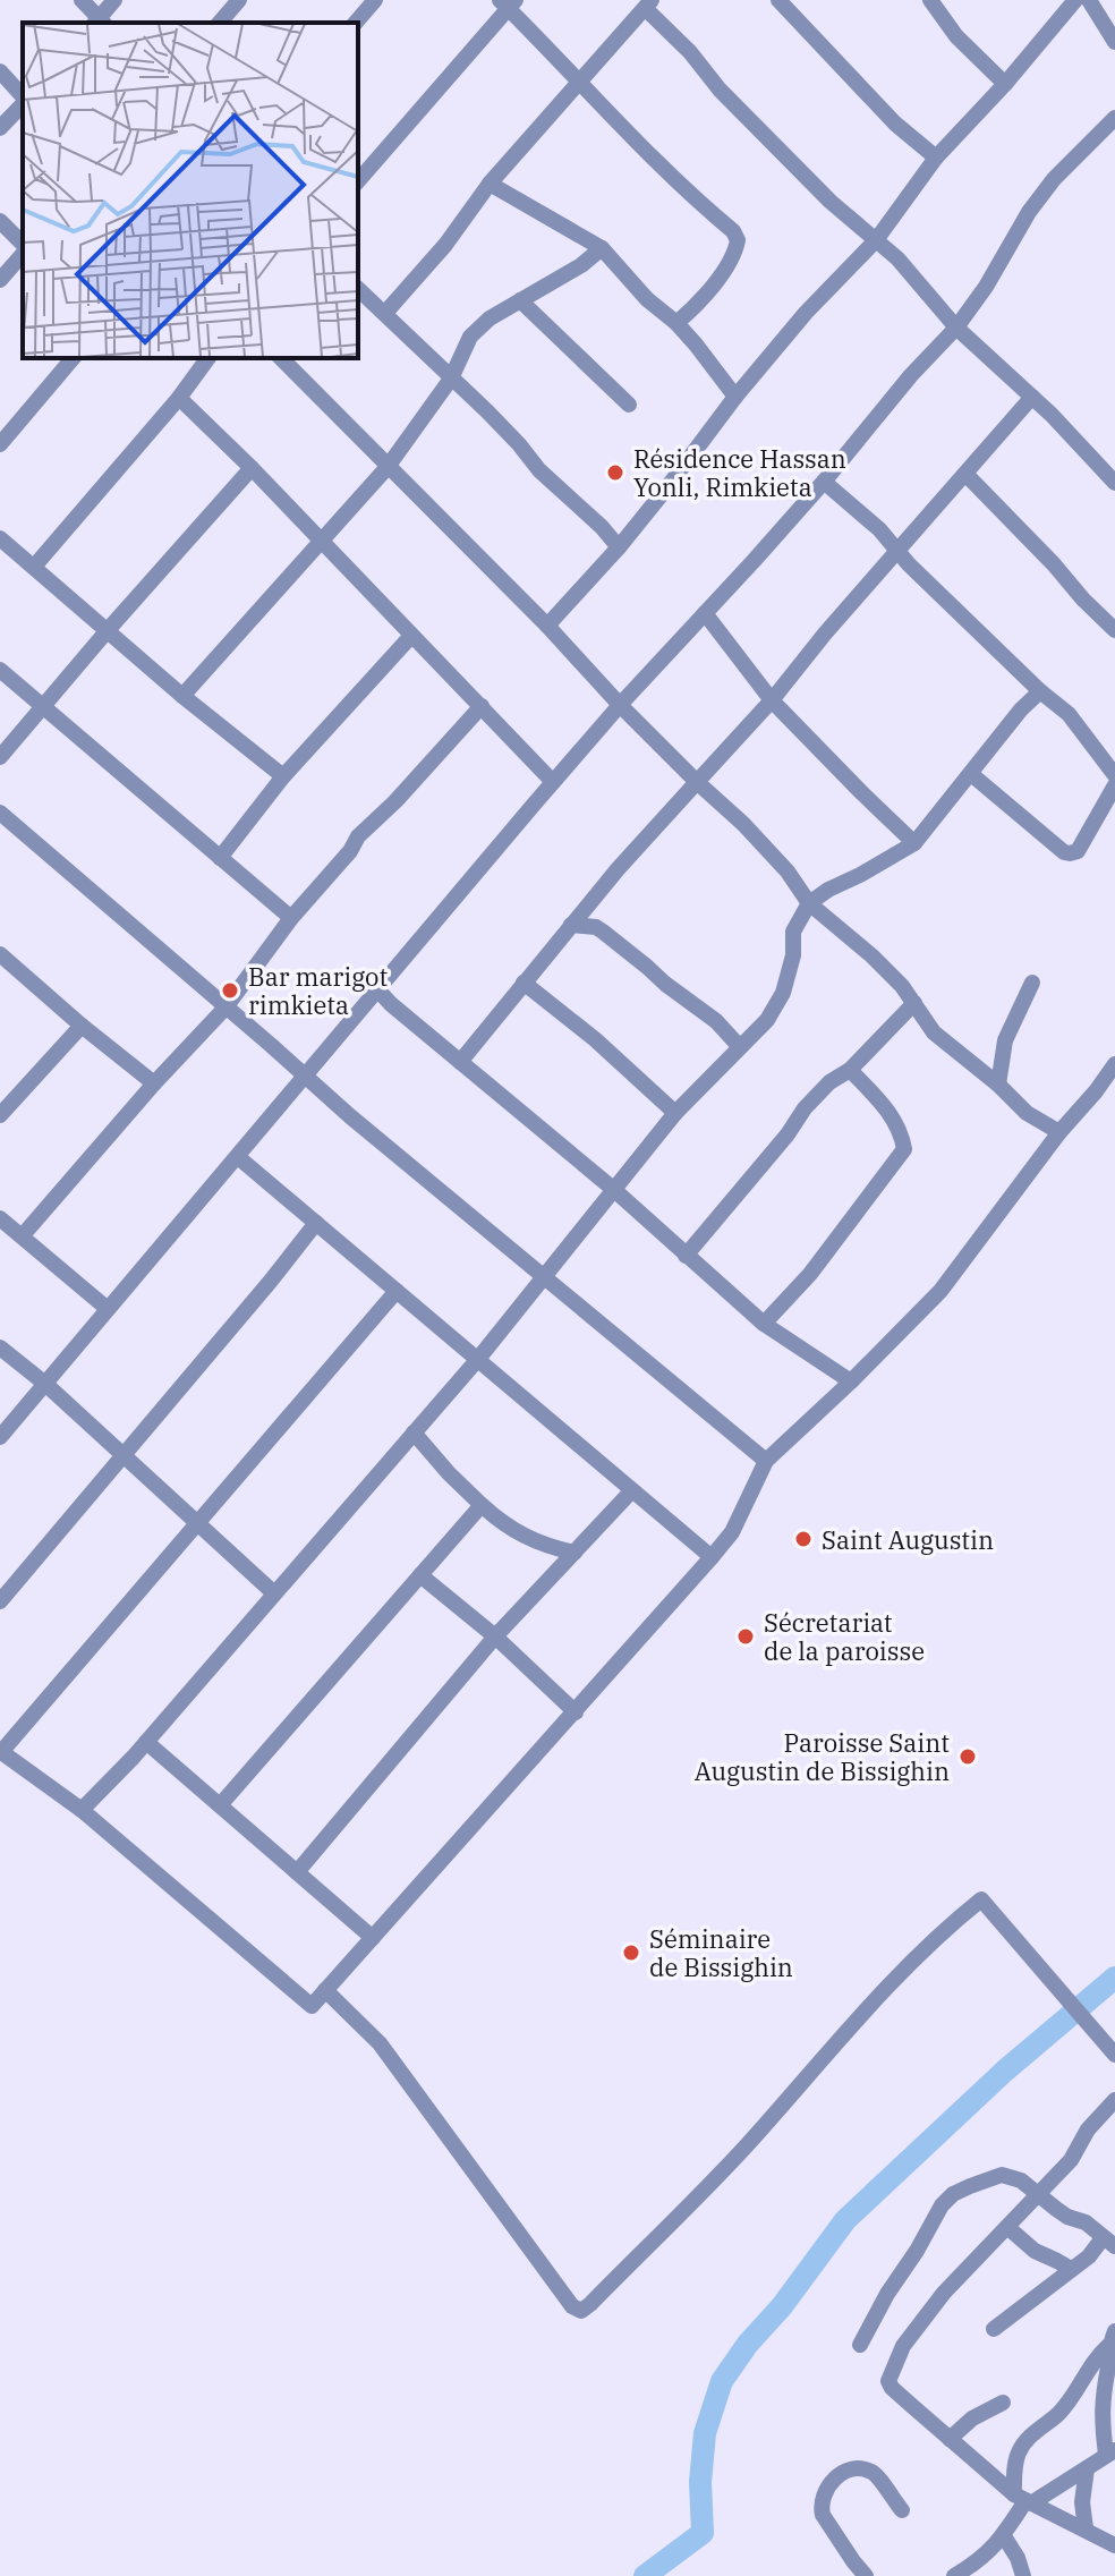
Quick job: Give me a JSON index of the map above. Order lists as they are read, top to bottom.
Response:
{
  "places": [
    "Résidence Hassan Yonli, Rimkieta",
    "Bar marigot rimkieta",
    "Saint Augustin",
    "Sécretariat de la paroisse",
    "Paroisse Saint Augustin de Bissighin",
    "Séminaire de Bissighin"
  ]
}
